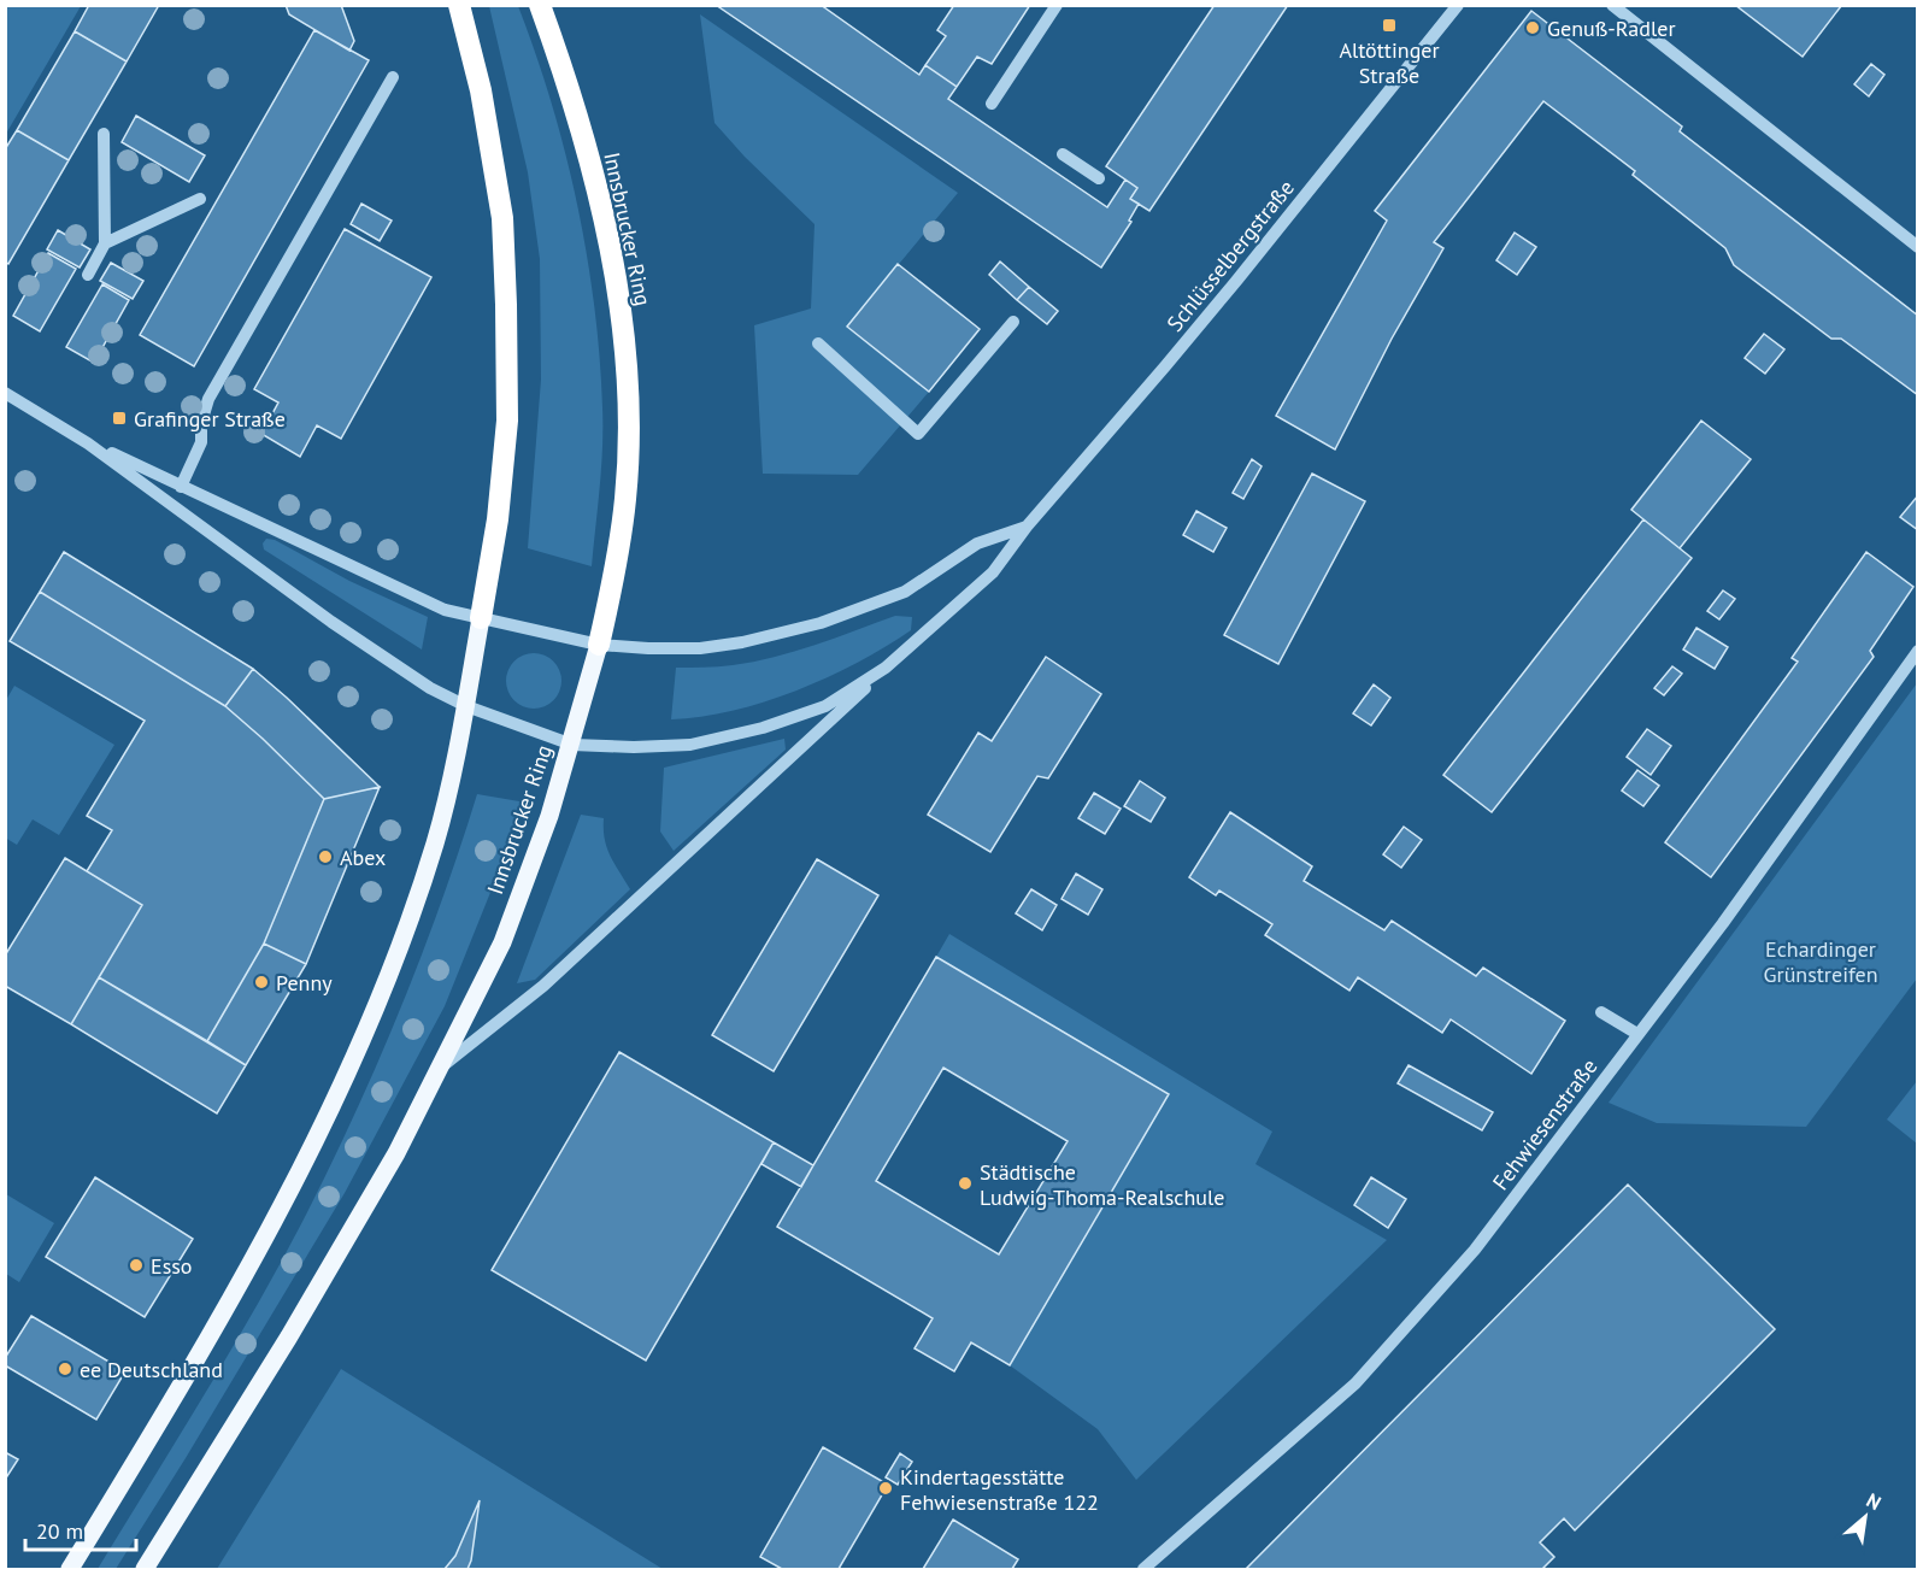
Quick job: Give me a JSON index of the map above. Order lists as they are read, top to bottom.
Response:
{
  "streets": {
    "highway": ["Innsbrucker Ring"],
    "street": ["Schlüsselbergstraße", "Fehwiesenstraße"]
  },
  "crossings": [
    ["Innsbrucker Ring", "Schlüsselbergstraße"]
  ],
  "parks": ["Echardinger Grünstreifen"],
  "places": {
    "transit": ["Altöttinger Straße", "Grafinger Straße"],
    "other": [
      "Genuß-Radler",
      "Abex",
      "Penny",
      "Städtische Ludwig-Thoma-Realschule",
      "Esso",
      "ee Deutschland",
      "Kindertagesstätte Fehwiesenstraße 122"
    ]
  },
  "scale_bar": "20 m",
  "north": "top right"
}
